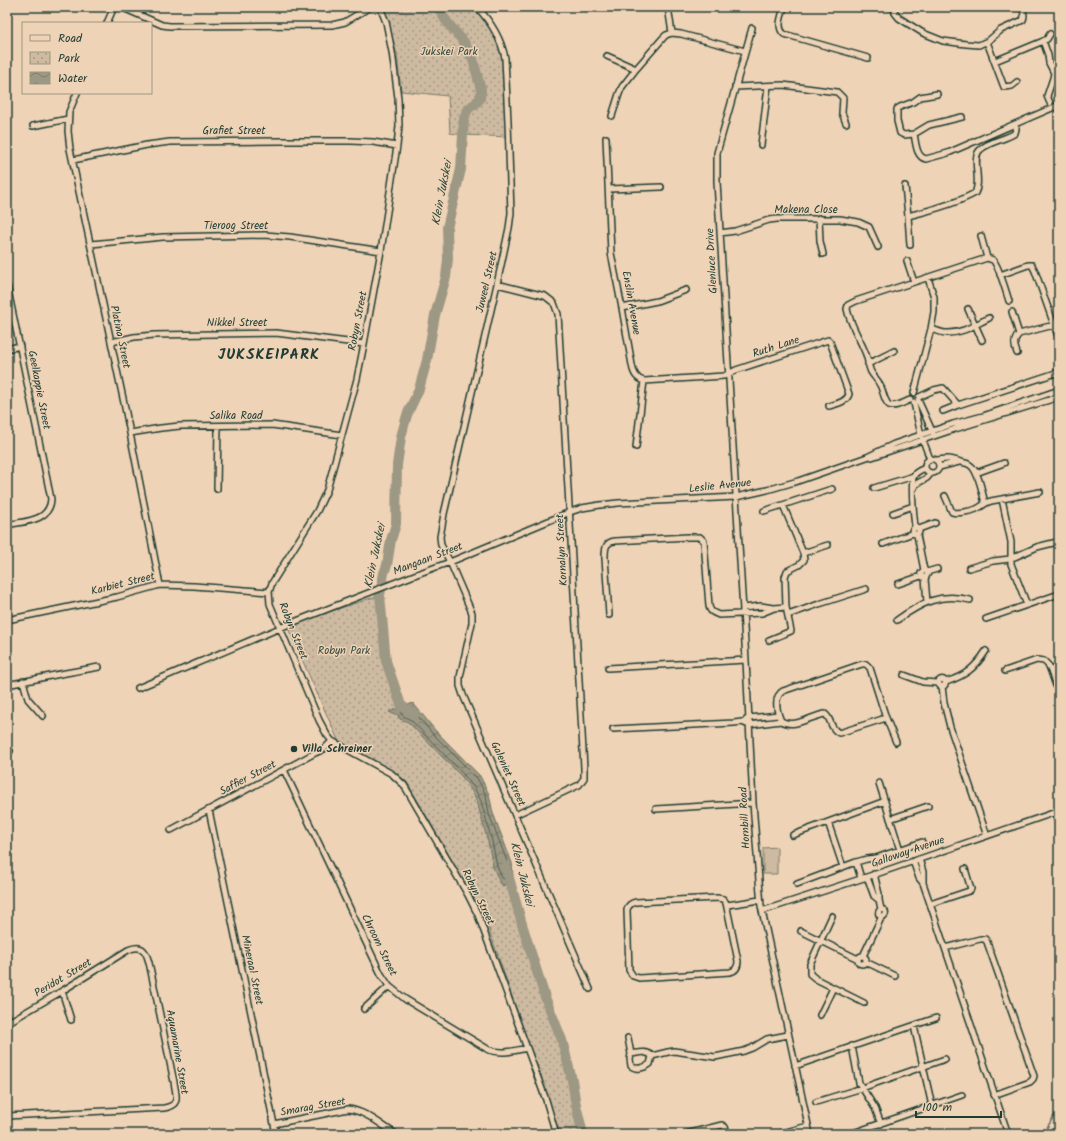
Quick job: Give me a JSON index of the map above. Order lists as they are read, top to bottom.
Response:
{
  "streets": {
    "street": [
      "Grafiet Street",
      "Makena Close",
      "Tieroog Street",
      "Glenluce Drive",
      "Juweel Street",
      "Enslin Avenue",
      "Robyn Street",
      "Nikkel Street",
      "Platina Street",
      "Ruth Lane",
      "Geelkappie Street",
      "Salika Road",
      "Leslie Avenue",
      "Kornalyn Street",
      "Mangaan Street",
      "Karbiet Street",
      "Galeniet Street",
      "Saffier Street",
      "Hornbill Road",
      "Galloway Avenue",
      "Chroom Street",
      "Mineraal Street",
      "Peridot Street",
      "Aquamarine Street",
      "Smarag Street"
    ]
  },
  "crossings": [
    ["Grafiet Street", "Robyn Street"],
    ["Grafiet Street", "Platina Street"],
    ["Makena Close", "Glenluce Drive"],
    ["Tieroog Street", "Robyn Street"],
    ["Tieroog Street", "Platina Street"],
    ["Glenluce Drive", "Ruth Lane"],
    ["Glenluce Drive", "Leslie Avenue"],
    ["Glenluce Drive", "Hornbill Road"],
    ["Juweel Street", "Kornalyn Street"],
    ["Juweel Street", "Mangaan Street"],
    ["Juweel Street", "Galeniet Street"],
    ["Robyn Street", "Nikkel Street"],
    ["Robyn Street", "Salika Road"],
    ["Robyn Street", "Mangaan Street"],
    ["Robyn Street", "Karbiet Street"],
    ["Robyn Street", "Saffier Street"],
    ["Robyn Street", "Chroom Street"],
    ["Nikkel Street", "Platina Street"],
    ["Platina Street", "Salika Road"],
    ["Platina Street", "Karbiet Street"],
    ["Leslie Avenue", "Kornalyn Street"],
    ["Leslie Avenue", "Mangaan Street"],
    ["Leslie Avenue", "Hornbill Road"],
    ["Kornalyn Street", "Mangaan Street"],
    ["Kornalyn Street", "Galeniet Street"],
    ["Mangaan Street", "Galeniet Street"],
    ["Saffier Street", "Chroom Street"],
    ["Saffier Street", "Mineraal Street"],
    ["Hornbill Road", "Galloway Avenue"],
    ["Mineraal Street", "Smarag Street"],
    ["Peridot Street", "Aquamarine Street"]
  ],
  "districts": ["JUKSKEIPARK"],
  "water": ["Klein Jukskei"],
  "parks": ["Jukskei Park", "Robyn Park"],
  "places": ["Villa Schreiner"],
  "legend": ["Road", "Park", "Water"],
  "scale_bar": "100 m"
}
